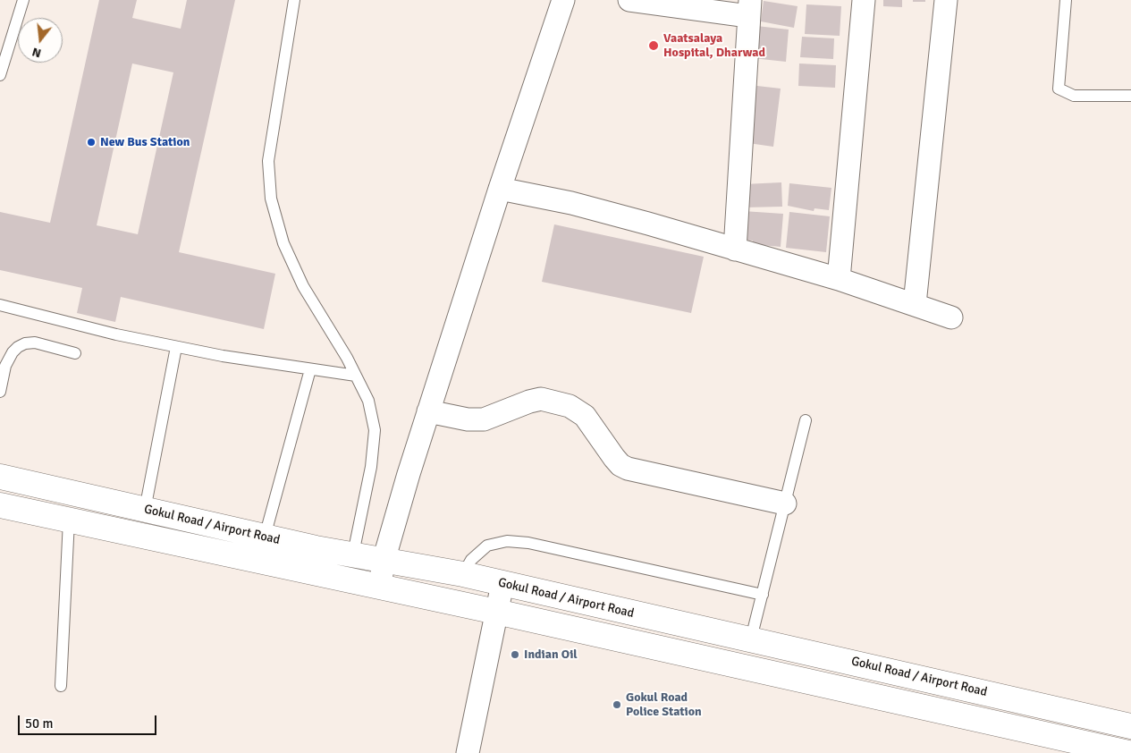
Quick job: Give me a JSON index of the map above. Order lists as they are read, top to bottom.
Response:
{
  "streets": {
    "main road": ["Gokul Road / Airport Road"]
  },
  "places": [
    "Vaatsalaya Hospital, Dharwad",
    "New Bus Station",
    "Indian Oil",
    "Gokul Road Police Station"
  ],
  "scale_bar": "50 m",
  "north": "bottom"
}
